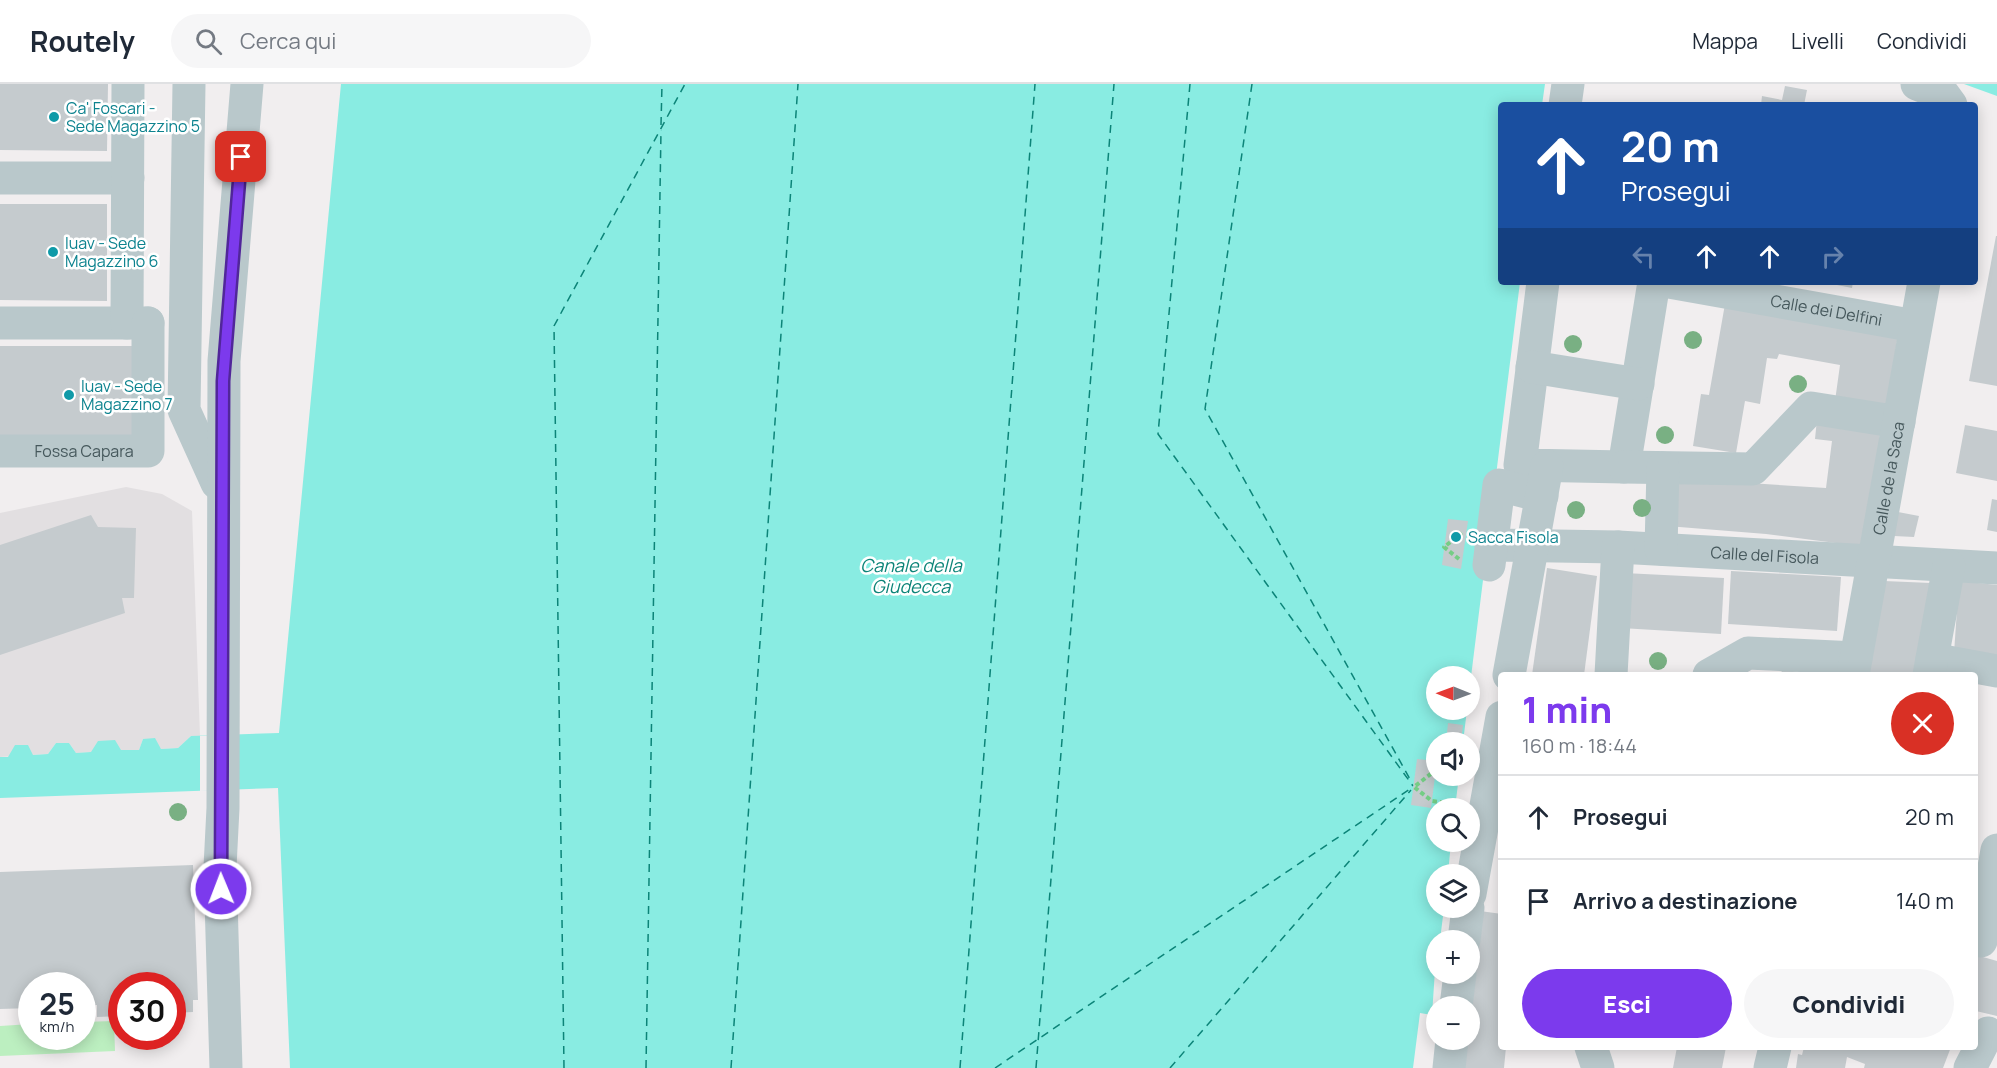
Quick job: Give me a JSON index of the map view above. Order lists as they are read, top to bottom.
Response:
{
  "streets": {
    "street": [
      "Calle dei Delfini",
      "Fossa Capara",
      "Calle de la Saca",
      "Calle del Fisola"
    ]
  },
  "crossings": [
    ["Calle dei Delfini", "Calle de la Saca"],
    ["Calle de la Saca", "Calle del Fisola"]
  ],
  "water": ["Canale della Giudecca"],
  "places": [
    "Ca' Foscari - Sede Magazzino 5",
    "Iuav - Sede Magazzino 6",
    "Iuav - Sede Magazzino 7",
    "Sacca Fisola"
  ],
  "north": "left",
  "page": {
    "header": "Routely",
    "search": "Cerca qui",
    "nav": ["Mappa", "Livelli", "Condividi"],
    "turn": ["20 m", "Prosegui"],
    "map_buttons": ["+", "−"],
    "heading": ["1 min", "160 m · 18:44"],
    "list": [
      {
        "name": "Prosegui",
        "value": "20 m"
      },
      {
        "name": "Arrivo a destinazione",
        "value": "140 m"
      }
    ],
    "buttons": ["Esci", "Condividi"],
    "speed": "25 km/h",
    "limit": "30"
  }
}
